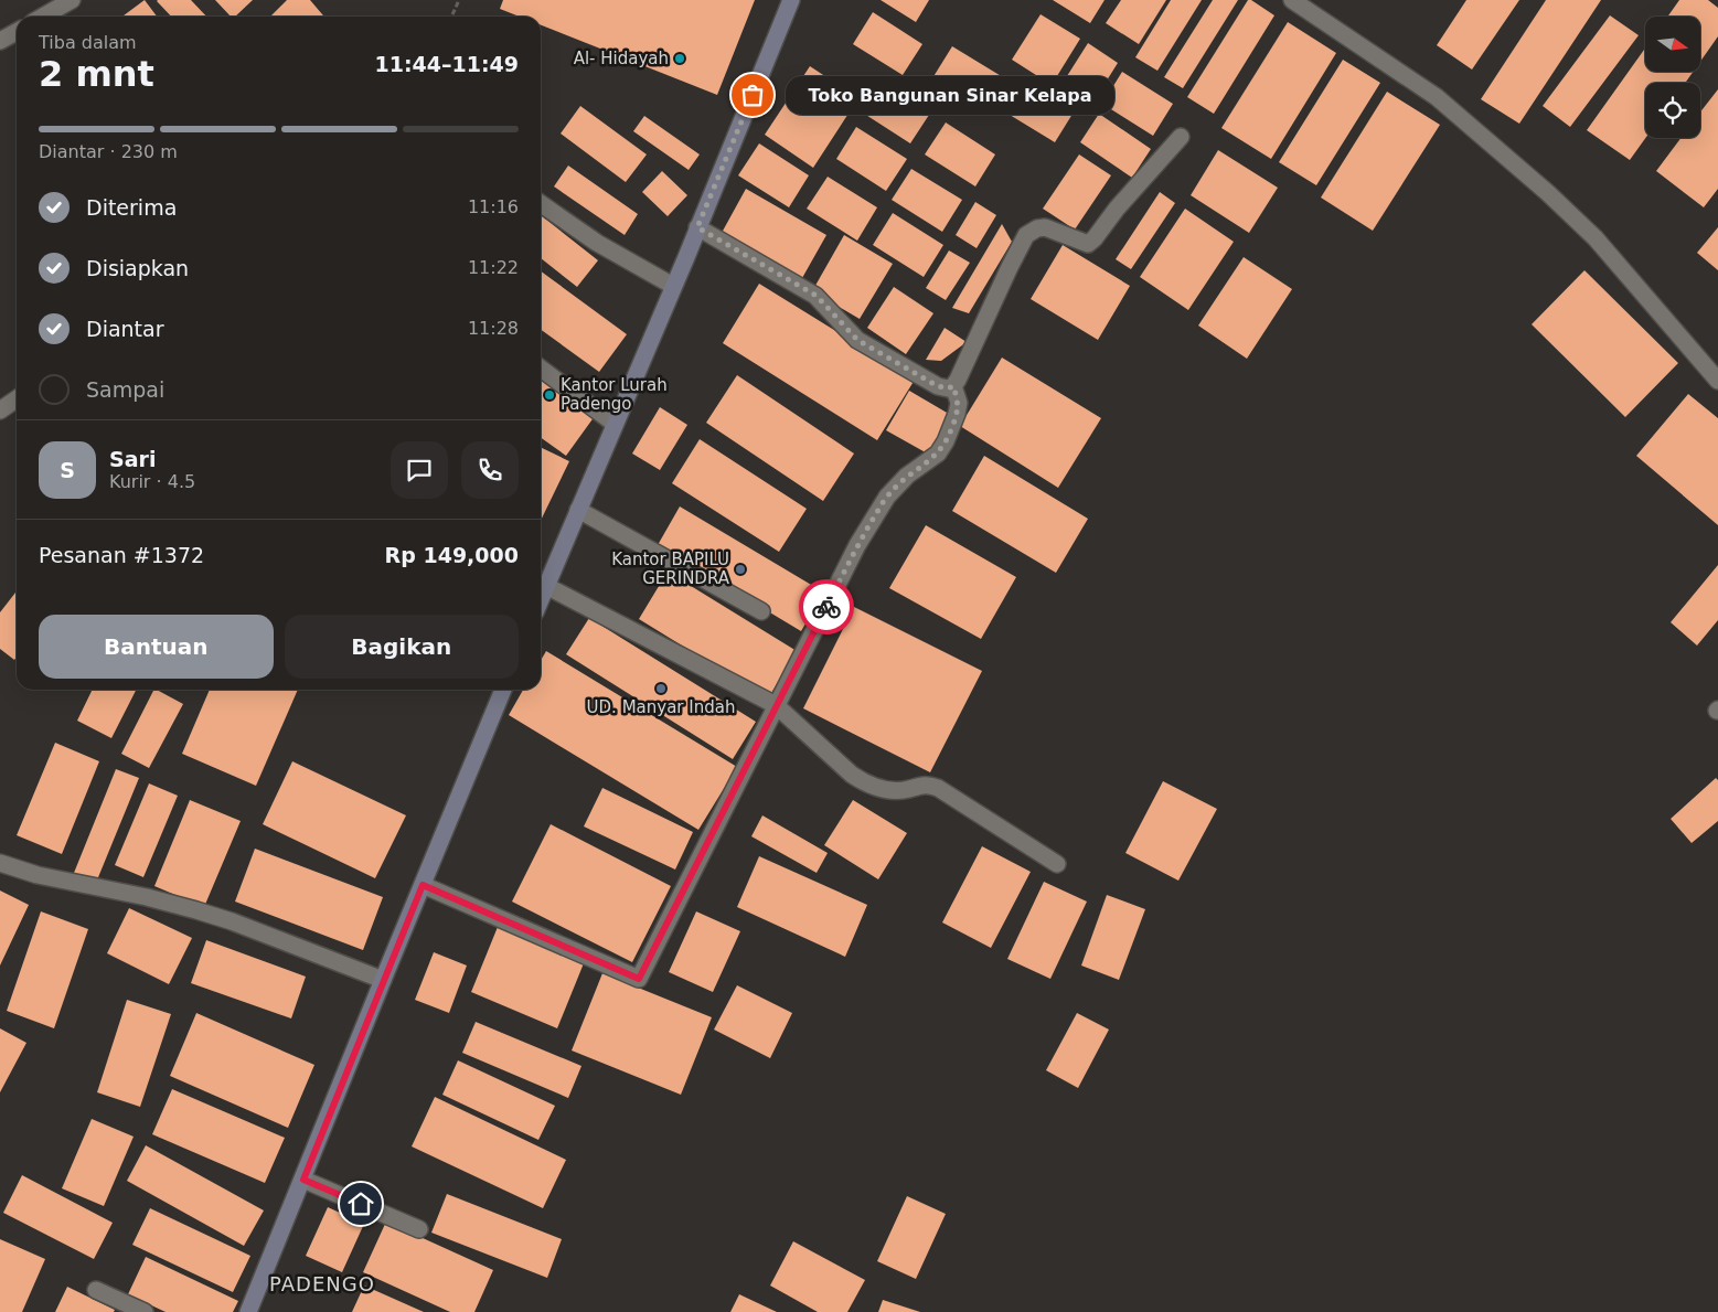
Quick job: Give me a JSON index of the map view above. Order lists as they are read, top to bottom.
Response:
{
  "districts": ["PADENGO"],
  "places": [
    "Al- Hidayah",
    "Toko Bangunan Sinar Kelapa",
    "Kantor Lurah Padengo",
    "Kantor BAPILU GERINDRA",
    "UD. Manyar Indah"
  ],
  "north": "right",
  "page": {
    "heading": ["2 mnt", "Tiba dalam", "11:44–11:49"],
    "panel": [
      "Sari",
      "Kurir · 4.5",
      "Pesanan #1372",
      "Rp 149,000"
    ],
    "bubble": "Toko Bangunan Sinar Kelapa",
    "bar": "Diantar · 230 m",
    "list": [
      ["Diterima", "11:16"],
      ["Disiapkan", "11:22"],
      ["Diantar", "11:28"],
      "Sampai"
    ],
    "round": "S",
    "buttons": ["Bantuan", "Bagikan"]
  }
}
